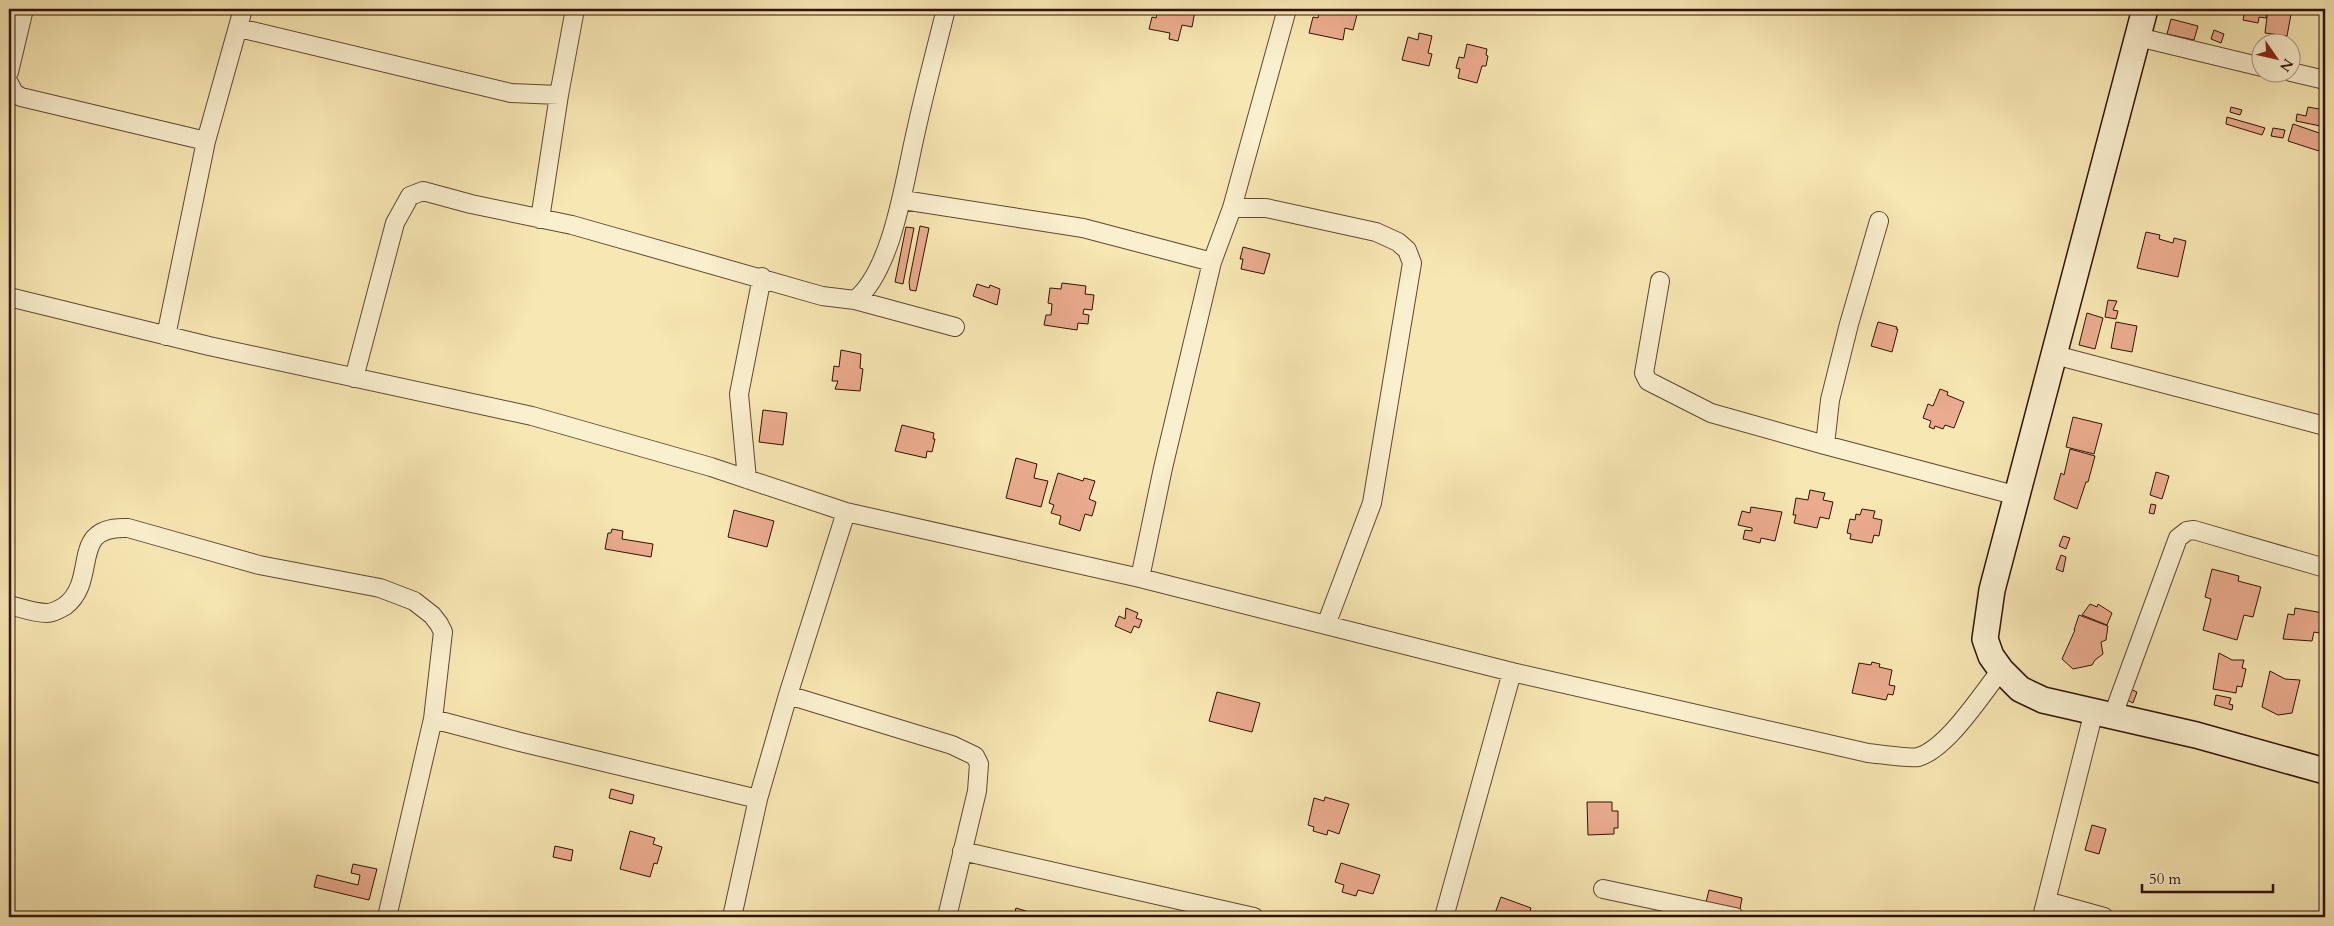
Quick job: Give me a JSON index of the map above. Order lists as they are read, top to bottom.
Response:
{
  "scale_bar": "50 m",
  "north": "bottom right"
}
